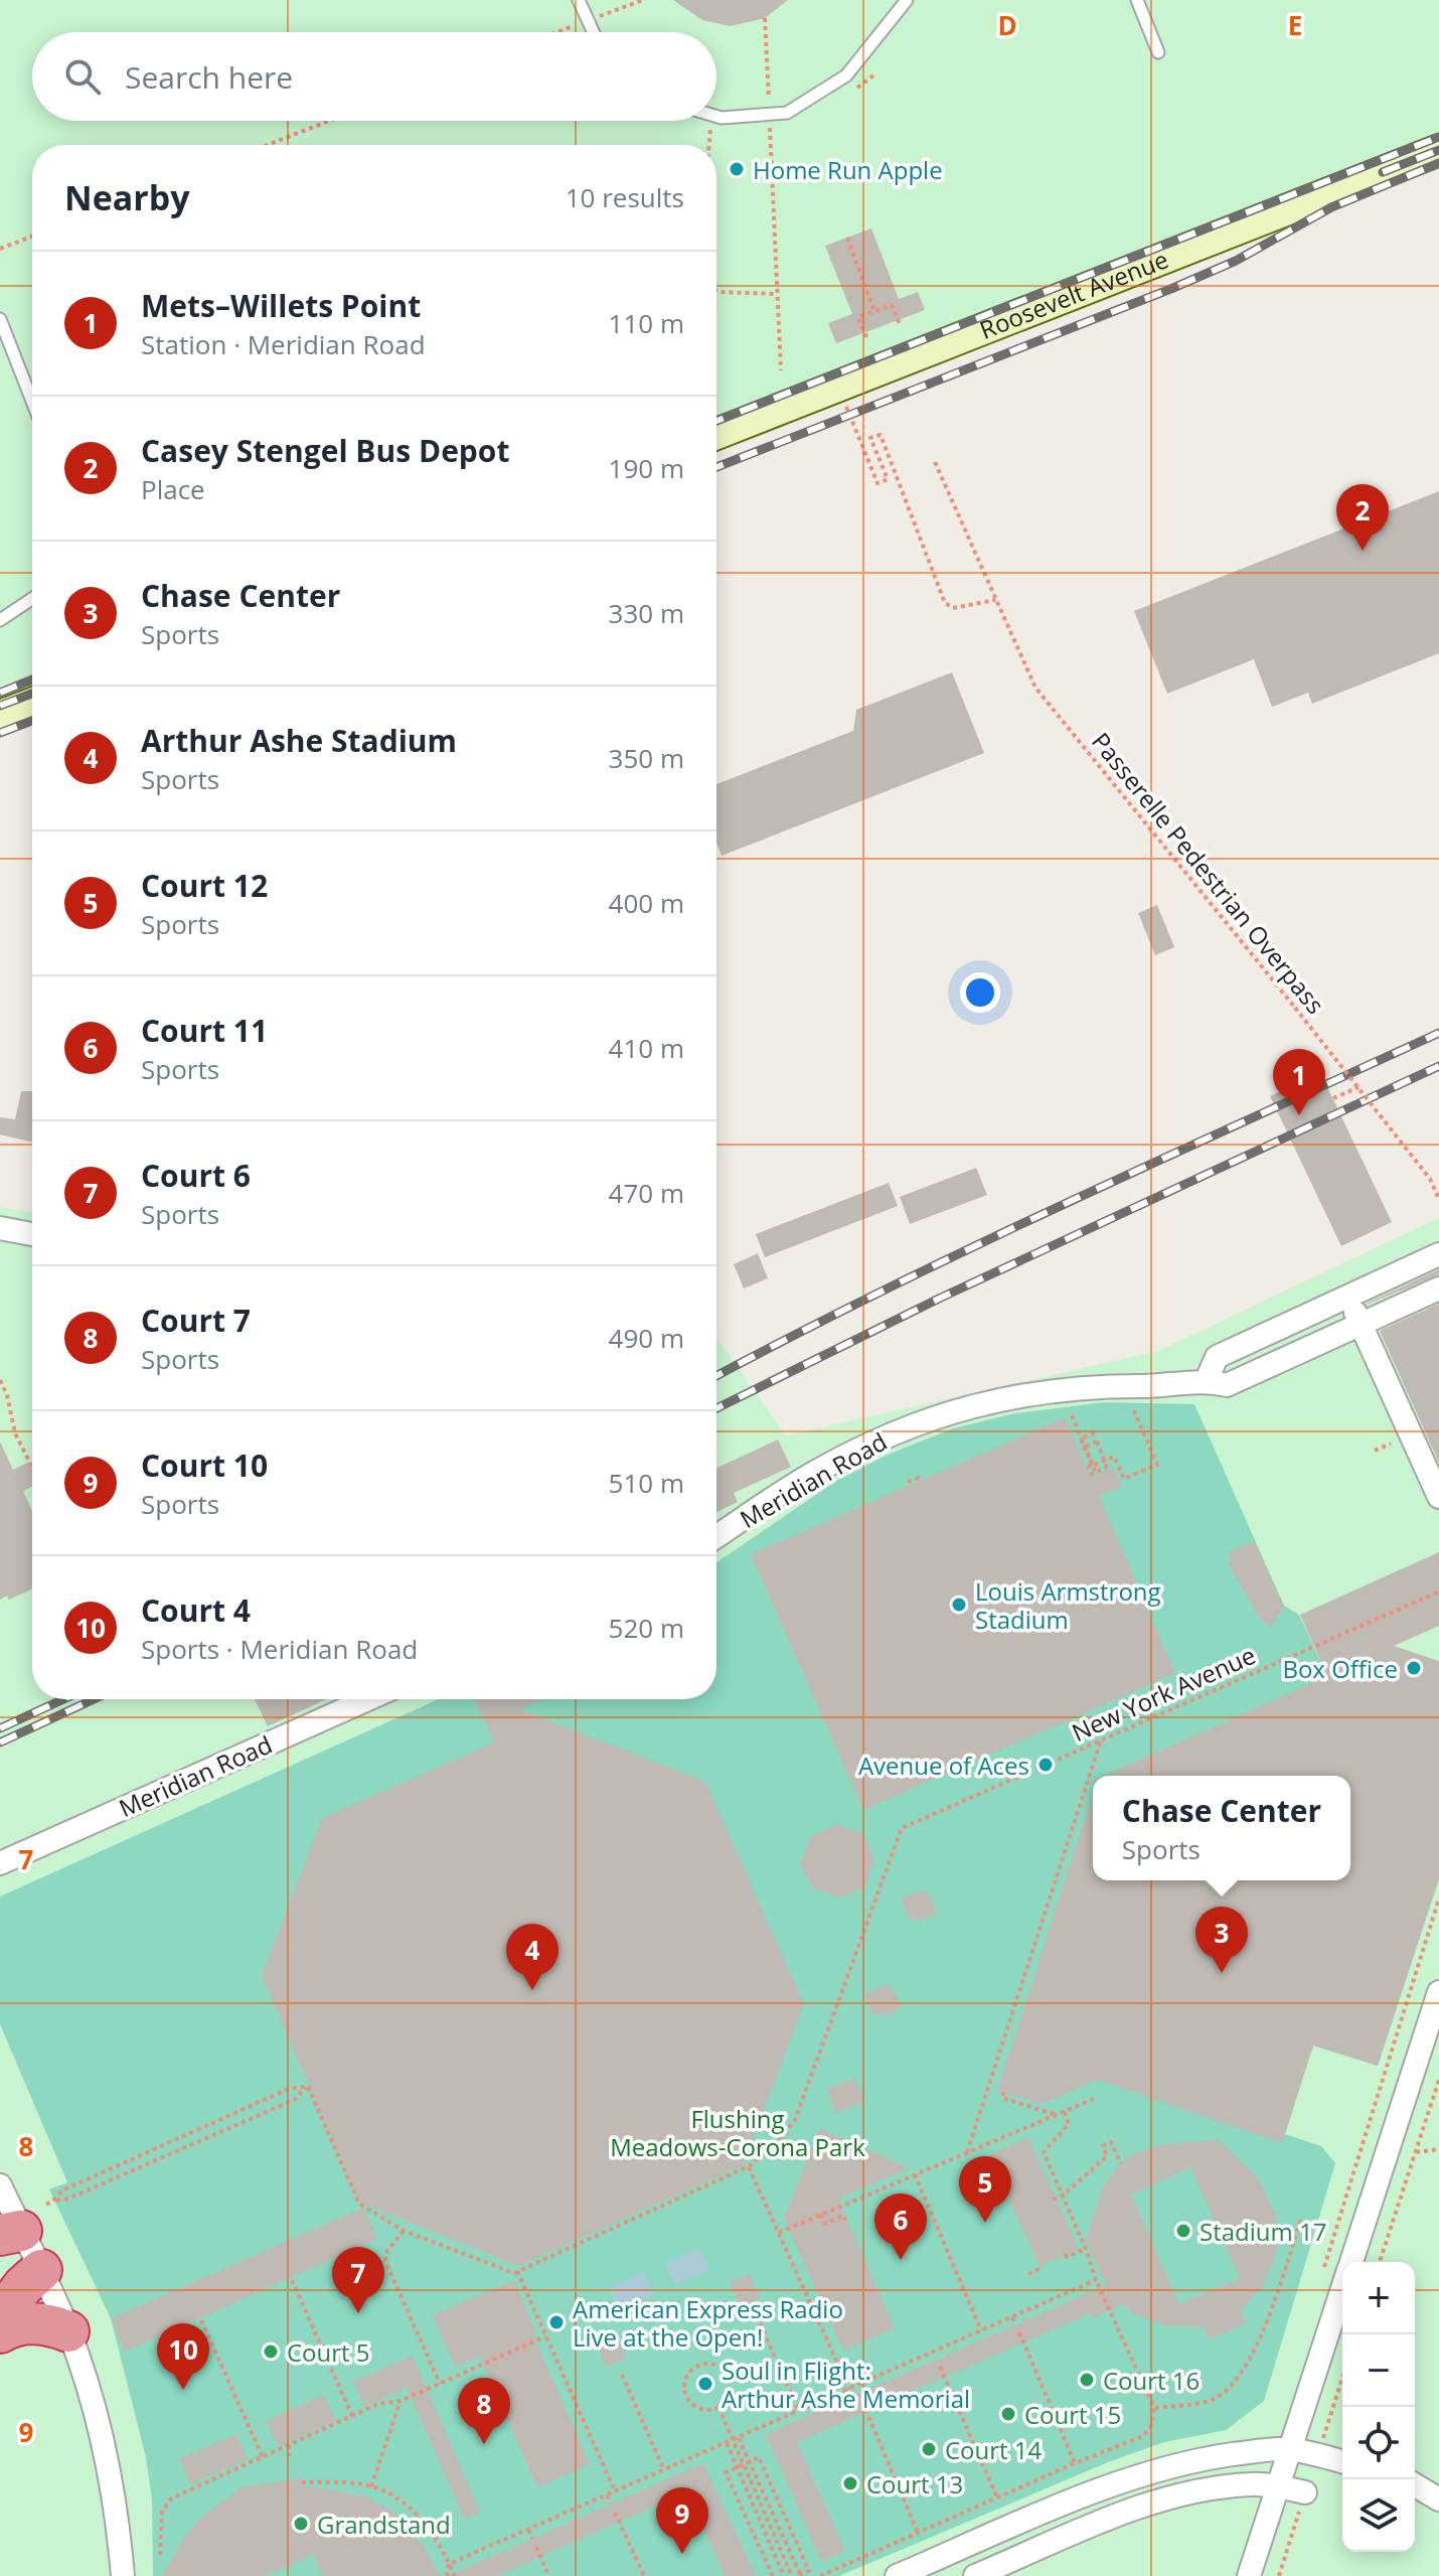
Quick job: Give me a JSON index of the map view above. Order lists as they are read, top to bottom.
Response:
{
  "streets": {
    "main road": ["Roosevelt Avenue"],
    "street": ["Meridian Road"],
    "path": ["Passerelle Pedestrian Overpass", "New York Avenue"]
  },
  "parks": ["Flushing Meadows-Corona Park"],
  "places": [
    "Home Run Apple",
    "Louis Armstrong Stadium",
    "Box Office",
    "Avenue of Aces",
    "Stadium 17",
    "American Express Radio Live at the Open!",
    "Court 5",
    "Court 16",
    "Soul in Flight: Arthur Ashe Memorial",
    "Court 15",
    "Court 14",
    "Court 13",
    "Grandstand"
  ],
  "page": {
    "search": "Search here",
    "heading": ["Nearby", "10 results"],
    "list": [
      {
        "mark": "1",
        "name": "Mets–Willets Point",
        "note": "Station · Meridian Road",
        "value": "110 m"
      },
      {
        "mark": "2",
        "name": "Casey Stengel Bus Depot",
        "note": "Place",
        "value": "190 m"
      },
      {
        "mark": "3",
        "name": "Chase Center",
        "note": "Sports",
        "value": "330 m"
      },
      {
        "mark": "4",
        "name": "Arthur Ashe Stadium",
        "note": "Sports",
        "value": "350 m"
      },
      {
        "mark": "5",
        "name": "Court 12",
        "note": "Sports",
        "value": "400 m"
      },
      {
        "mark": "6",
        "name": "Court 11",
        "note": "Sports",
        "value": "410 m"
      },
      {
        "mark": "7",
        "name": "Court 6",
        "note": "Sports",
        "value": "470 m"
      },
      {
        "mark": "8",
        "name": "Court 7",
        "note": "Sports",
        "value": "490 m"
      },
      {
        "mark": "9",
        "name": "Court 10",
        "note": "Sports",
        "value": "510 m"
      },
      {
        "mark": "10",
        "name": "Court 4",
        "note": "Sports · Meridian Road",
        "value": "520 m"
      }
    ],
    "pins": [
      "2",
      "1",
      "3",
      "4",
      "5",
      "6",
      "7",
      "10",
      "8",
      "9"
    ],
    "popup": ["Chase Center", "Sports"],
    "map_buttons": ["+", "−"]
  },
  "grid": {
    "columns": ["D", "E"],
    "rows": ["7", "8", "9"]
  }
}
